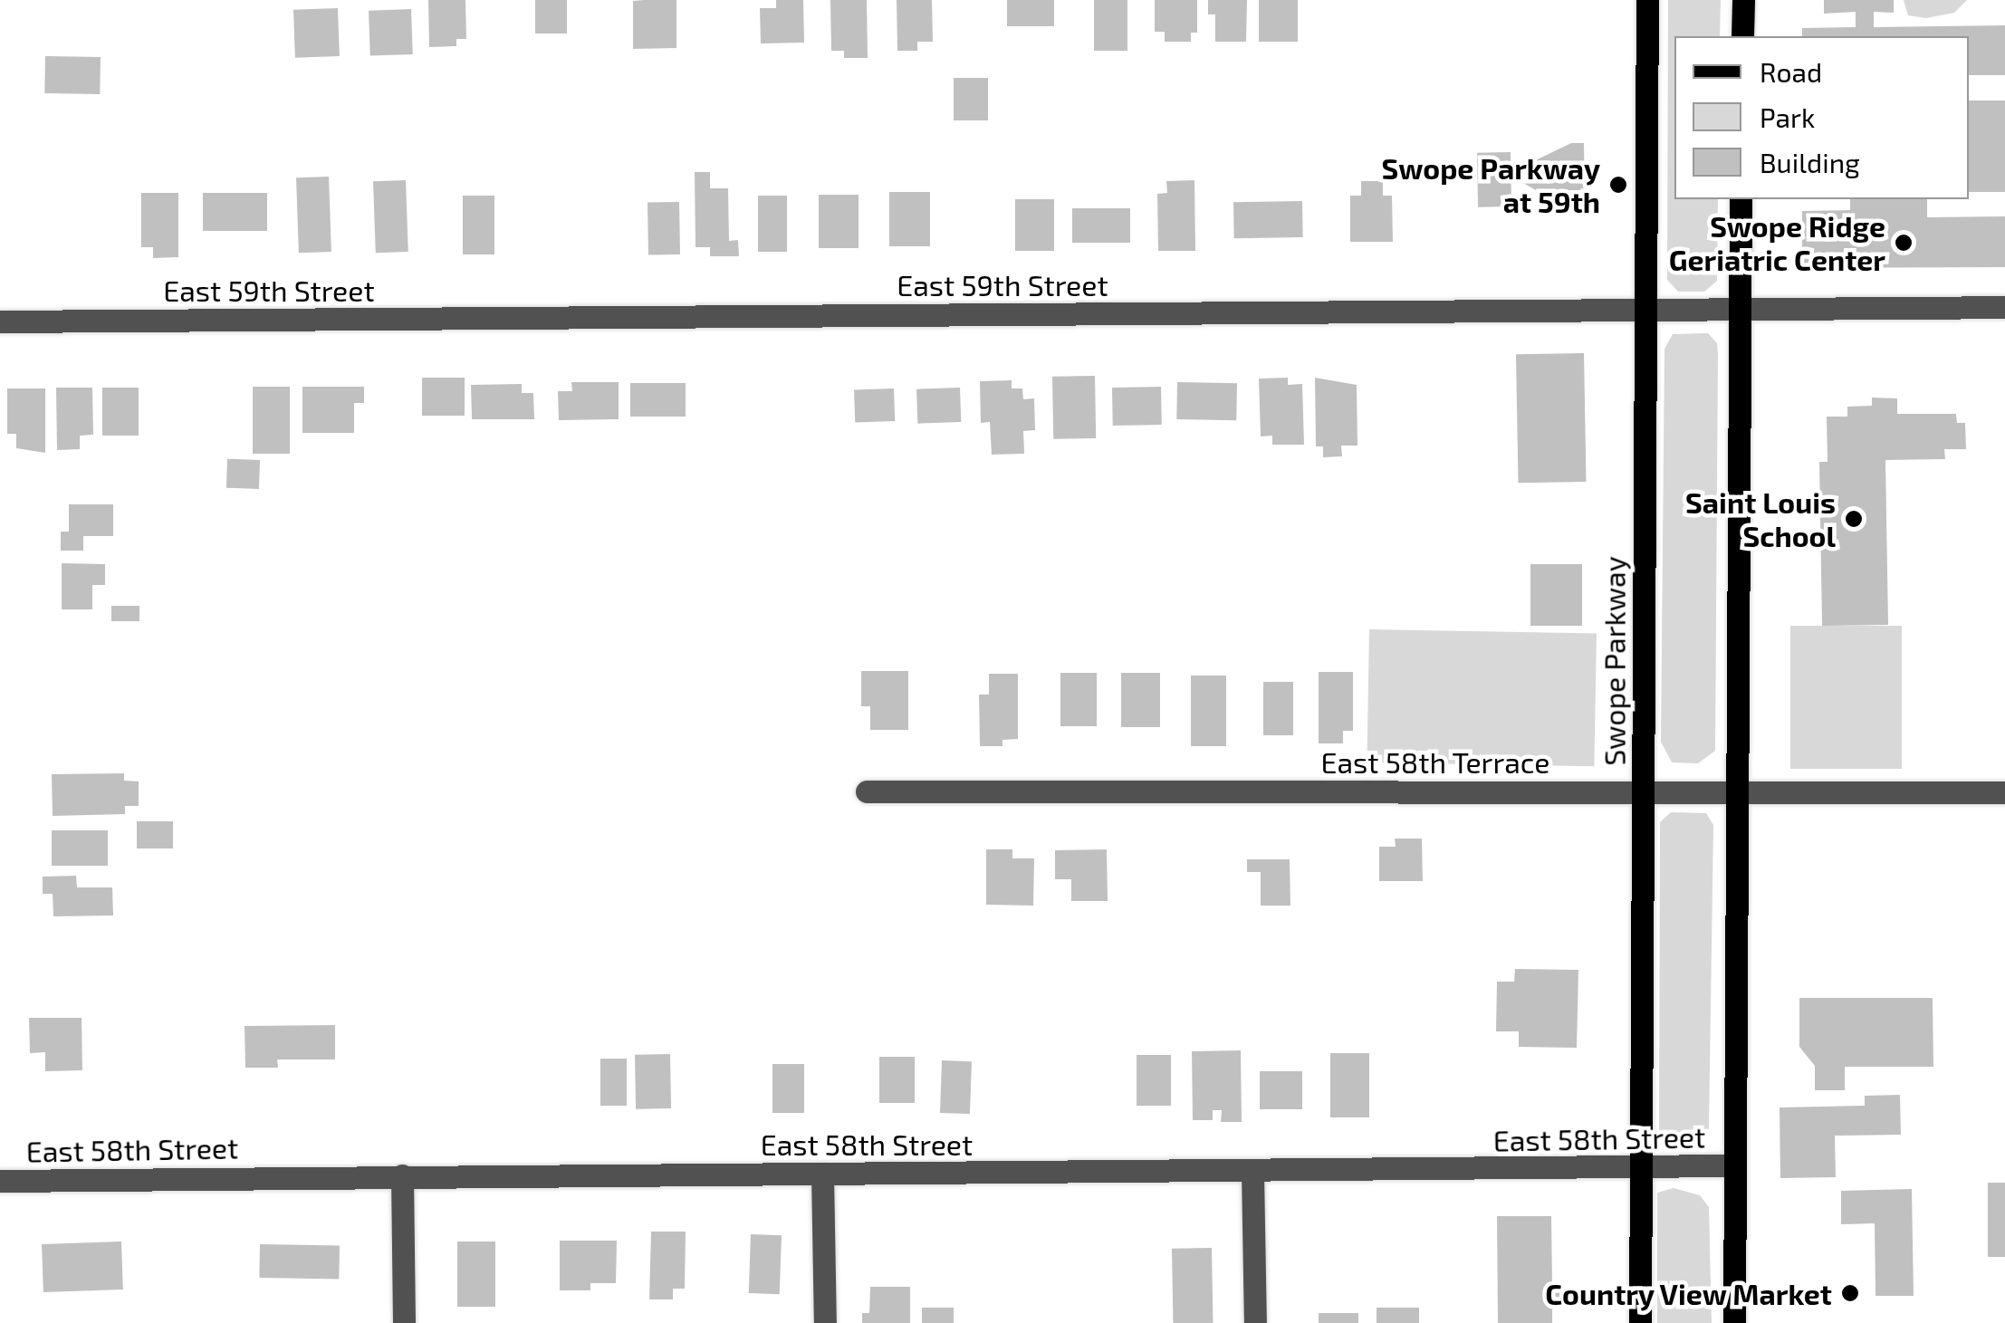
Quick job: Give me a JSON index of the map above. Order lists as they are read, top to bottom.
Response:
{
  "streets": {
    "main road": ["Swope Parkway"],
    "street": ["East 59th Street", "East 58th Terrace", "East 58th Street"]
  },
  "crossings": [
    ["East 59th Street", "Swope Parkway"],
    ["Swope Parkway", "East 58th Terrace"],
    ["Swope Parkway", "East 58th Street"]
  ],
  "places": [
    "Swope Parkway at 59th",
    "Swope Ridge Geriatric Center",
    "Saint Louis School",
    "Country View Market"
  ],
  "legend": ["Road", "Park", "Building"]
}
